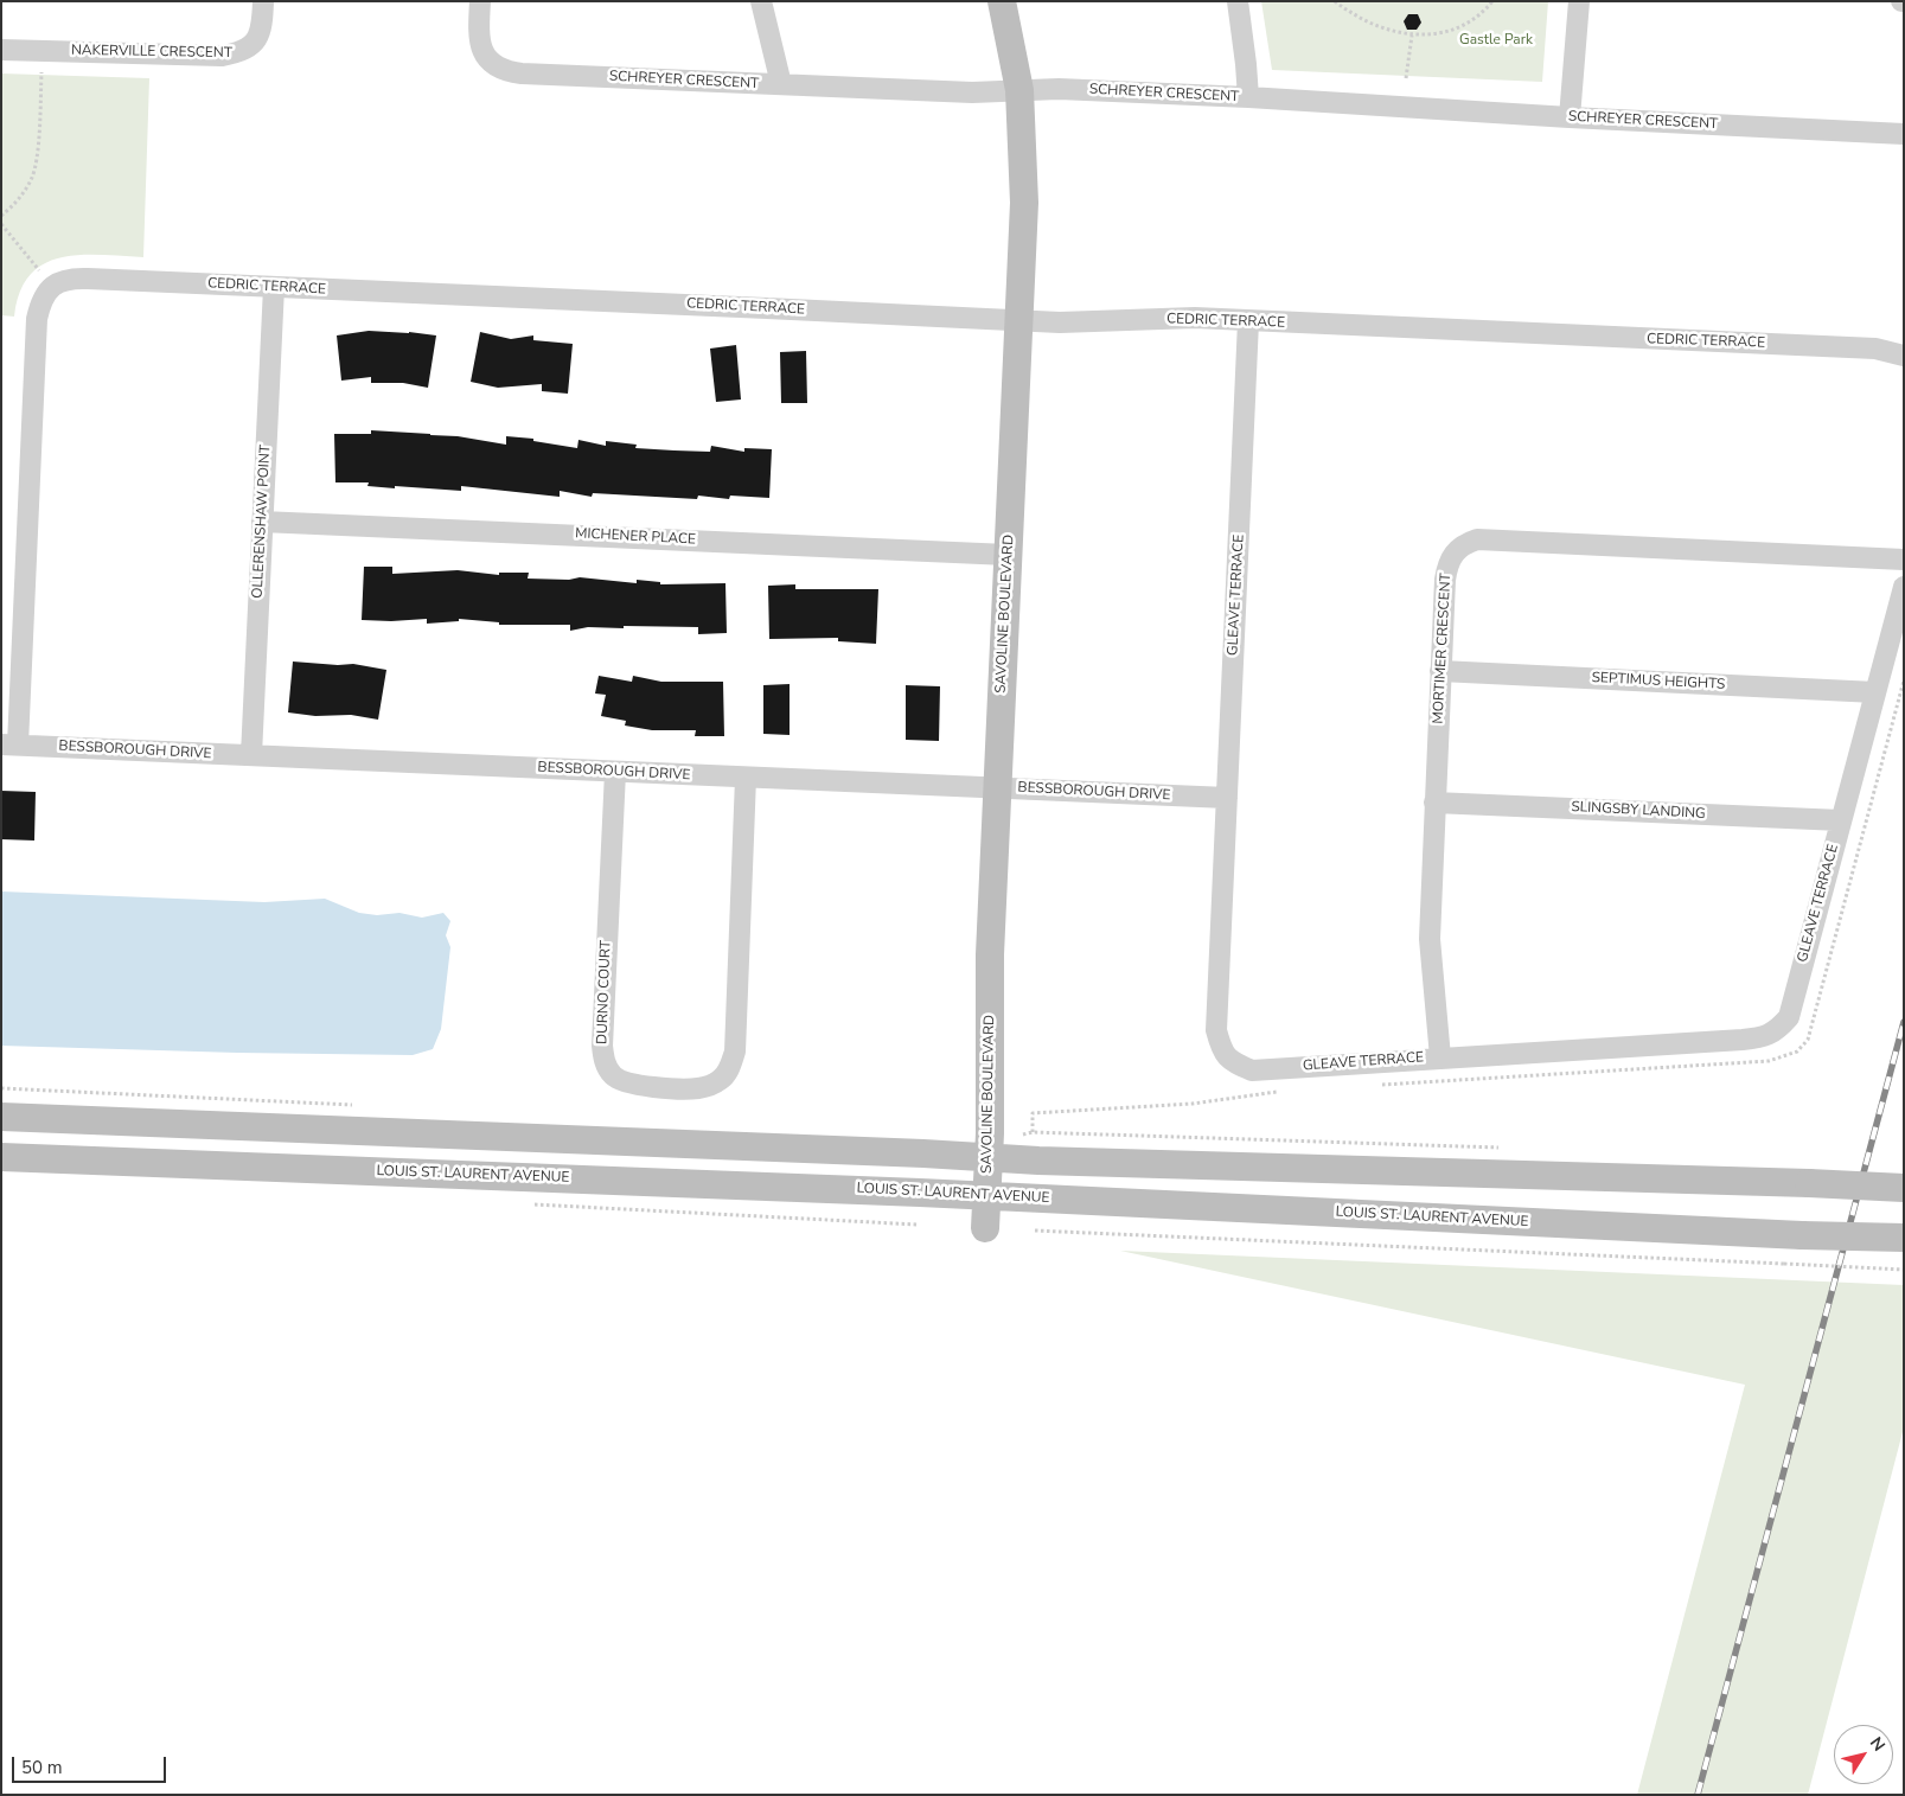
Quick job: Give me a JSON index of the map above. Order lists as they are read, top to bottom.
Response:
{
  "streets": {
    "main road": ["SAVOLINE BOULEVARD", "LOUIS ST. LAURENT AVENUE"],
    "street": [
      "NAKERVILLE CRESCENT",
      "SCHREYER CRESCENT",
      "CEDRIC TERRACE",
      "OLLERENSHAW POINT",
      "MICHENER PLACE",
      "GLEAVE TERRACE",
      "MORTIMER CRESCENT",
      "SEPTIMUS HEIGHTS",
      "BESSBOROUGH DRIVE",
      "SLINGSBY LANDING",
      "DURNO COURT"
    ]
  },
  "crossings": [
    ["SCHREYER CRESCENT", "SAVOLINE BOULEVARD"],
    ["CEDRIC TERRACE", "OLLERENSHAW POINT"],
    ["CEDRIC TERRACE", "GLEAVE TERRACE"],
    ["CEDRIC TERRACE", "SAVOLINE BOULEVARD"],
    ["CEDRIC TERRACE", "BESSBOROUGH DRIVE"],
    ["OLLERENSHAW POINT", "MICHENER PLACE"],
    ["OLLERENSHAW POINT", "BESSBOROUGH DRIVE"],
    ["MICHENER PLACE", "SAVOLINE BOULEVARD"],
    ["GLEAVE TERRACE", "MORTIMER CRESCENT"],
    ["GLEAVE TERRACE", "SEPTIMUS HEIGHTS"],
    ["GLEAVE TERRACE", "BESSBOROUGH DRIVE"],
    ["GLEAVE TERRACE", "SLINGSBY LANDING"],
    ["SAVOLINE BOULEVARD", "BESSBOROUGH DRIVE"],
    ["SAVOLINE BOULEVARD", "LOUIS ST. LAURENT AVENUE"],
    ["MORTIMER CRESCENT", "SEPTIMUS HEIGHTS"],
    ["MORTIMER CRESCENT", "SLINGSBY LANDING"],
    ["BESSBOROUGH DRIVE", "DURNO COURT"]
  ],
  "parks": ["Gastle Park"],
  "scale_bar": "50 m",
  "north": "top right"
}
